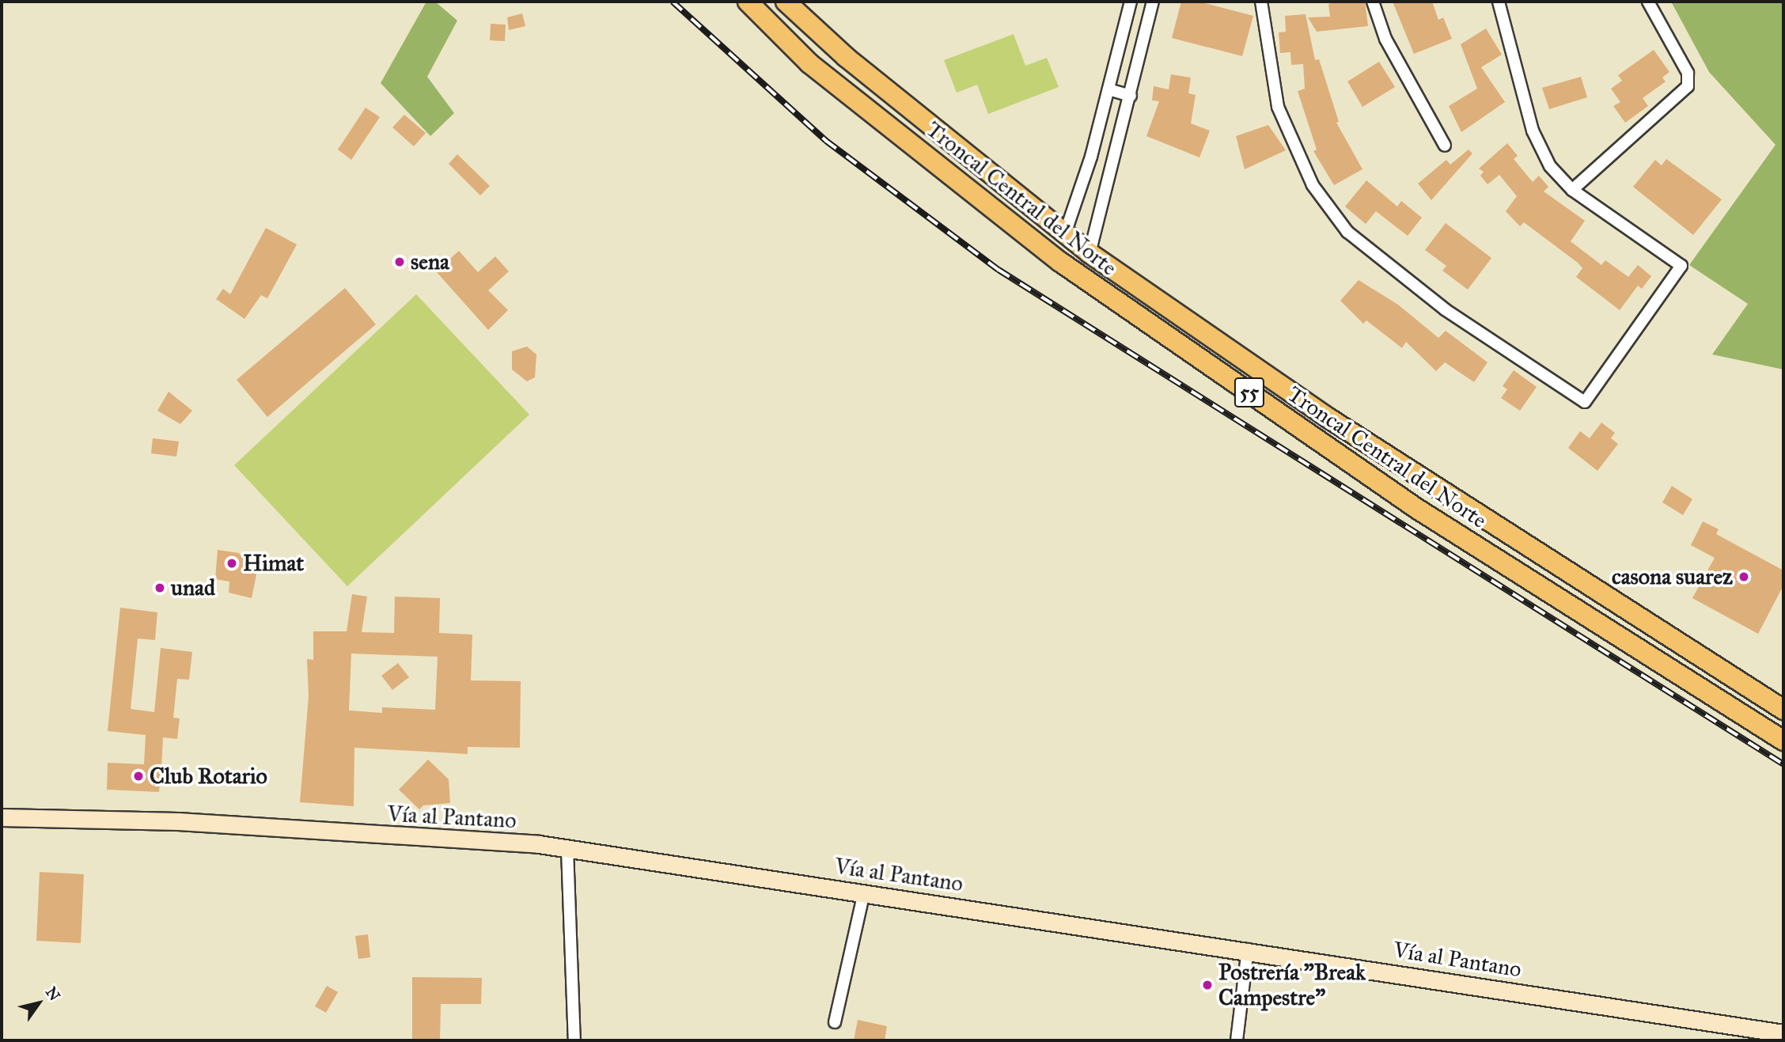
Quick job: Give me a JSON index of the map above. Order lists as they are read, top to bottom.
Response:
{
  "streets": {
    "highway": ["Troncal Central del Norte", "55"],
    "main road": ["Vía al Pantano"]
  },
  "places": [
    "sena",
    "Himat",
    "casona suarez",
    "unad",
    "Club Rotario",
    "Postrería \"Break Campestre\""
  ],
  "north": "top right"
}
